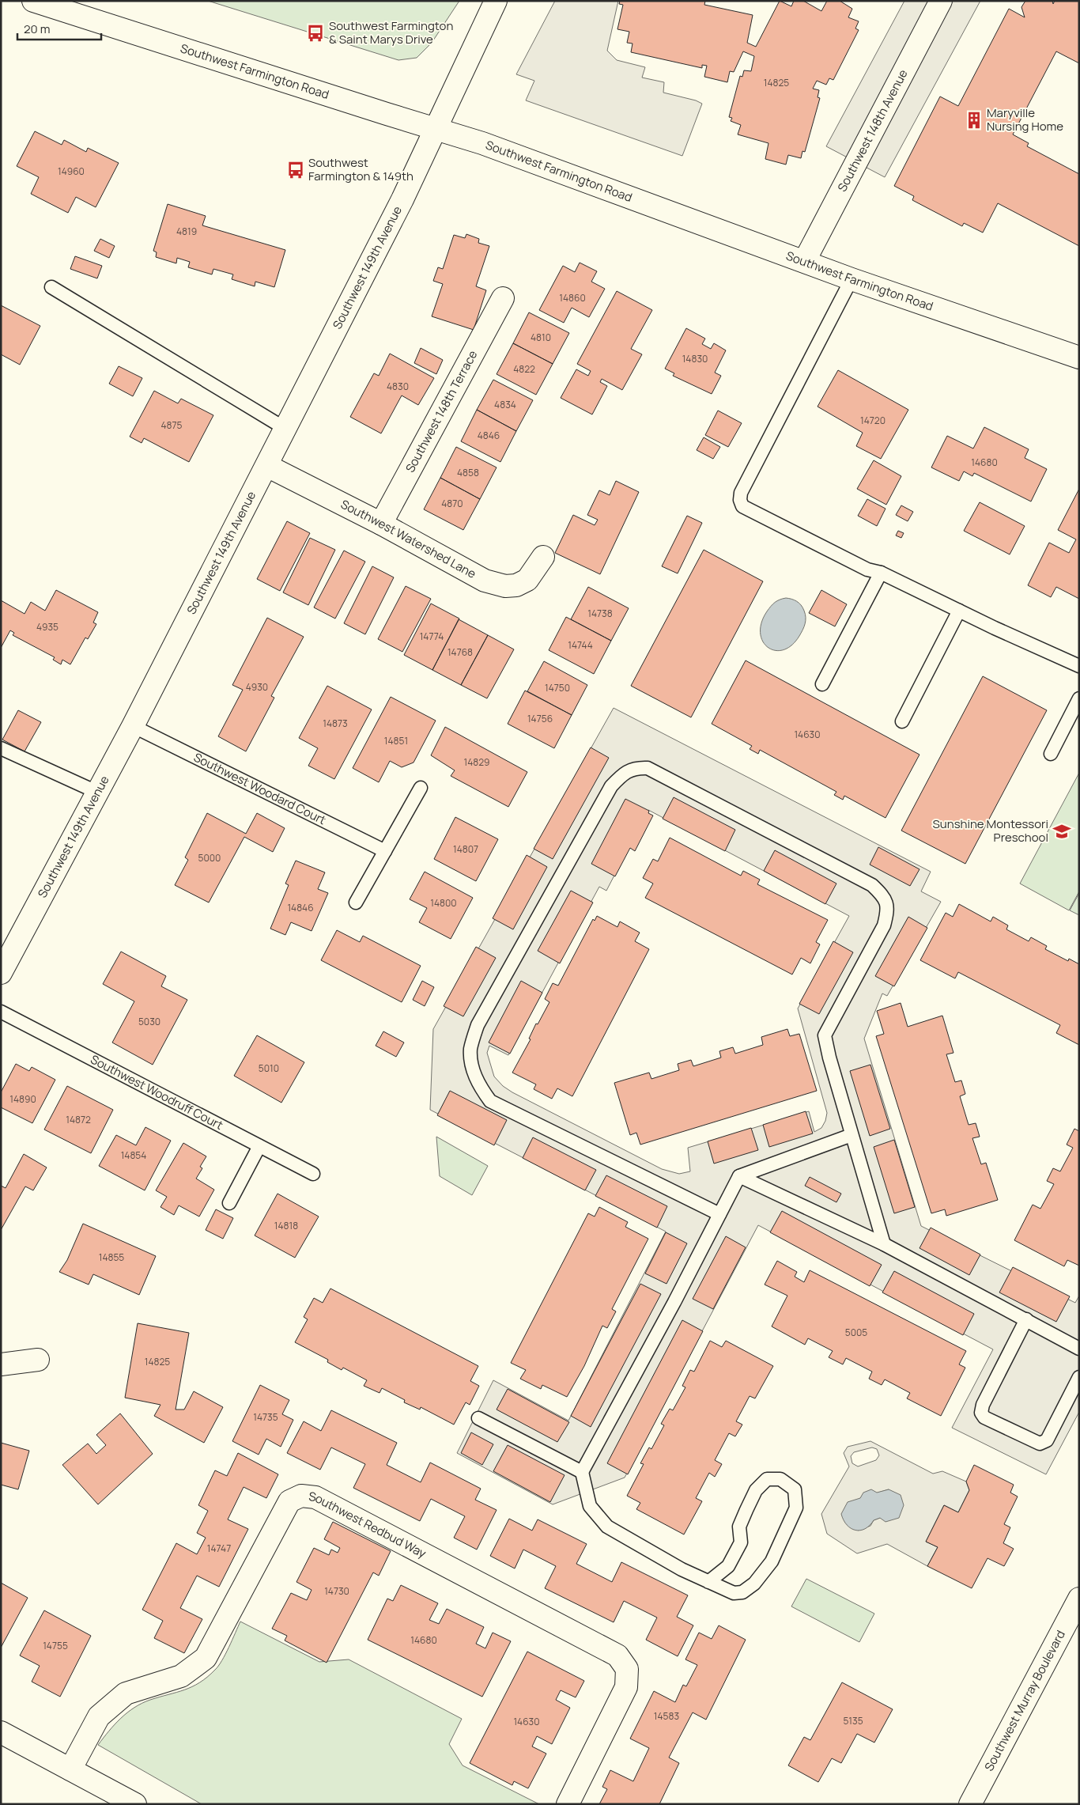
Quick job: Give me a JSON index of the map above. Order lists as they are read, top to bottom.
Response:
{
  "streets": {
    "street": [
      "Southwest Farmington Road",
      "Southwest 148th Avenue",
      "Southwest 149th Avenue",
      "Southwest 148th Terrace",
      "Southwest Watershed Lane",
      "Southwest Redbud Way",
      "Southwest Murray Boulevard"
    ],
    "lane": ["Southwest Woodard Court", "Southwest Woodruff Court"]
  },
  "crossings": [
    ["Southwest Farmington Road", "Southwest 148th Avenue"],
    ["Southwest Farmington Road", "Southwest 149th Avenue"],
    ["Southwest 149th Avenue", "Southwest Watershed Lane"],
    ["Southwest 149th Avenue", "Southwest Woodard Court"],
    ["Southwest 148th Terrace", "Southwest Watershed Lane"]
  ],
  "places": {
    "bus stop": ["Southwest Farmington & Saint Marys Drive", "Southwest Farmington & 149th"],
    "building": ["Maryville Nursing Home"],
    "school or university": ["Sunshine Montessori Preschool"]
  },
  "house_numbers": [
    "14825",
    "14960",
    "4819",
    "14860",
    "4810",
    "14830",
    "4822",
    "4830",
    "4834",
    "14720",
    "4875",
    "4846",
    "14680",
    "4858",
    "4870",
    "14738",
    "4935",
    "14774",
    "14744",
    "14768",
    "4930",
    "14750",
    "14756",
    "14873",
    "14630",
    "14851",
    "14829",
    "14807",
    "5000",
    "14800",
    "14846",
    "5030",
    "5010",
    "14890",
    "14872",
    "14854",
    "14818",
    "14855",
    "5005",
    "14825",
    "14735",
    "14747",
    "14730",
    "14680",
    "14755",
    "14583",
    "5135",
    "14630"
  ],
  "scale_bar": "20 m"
}
